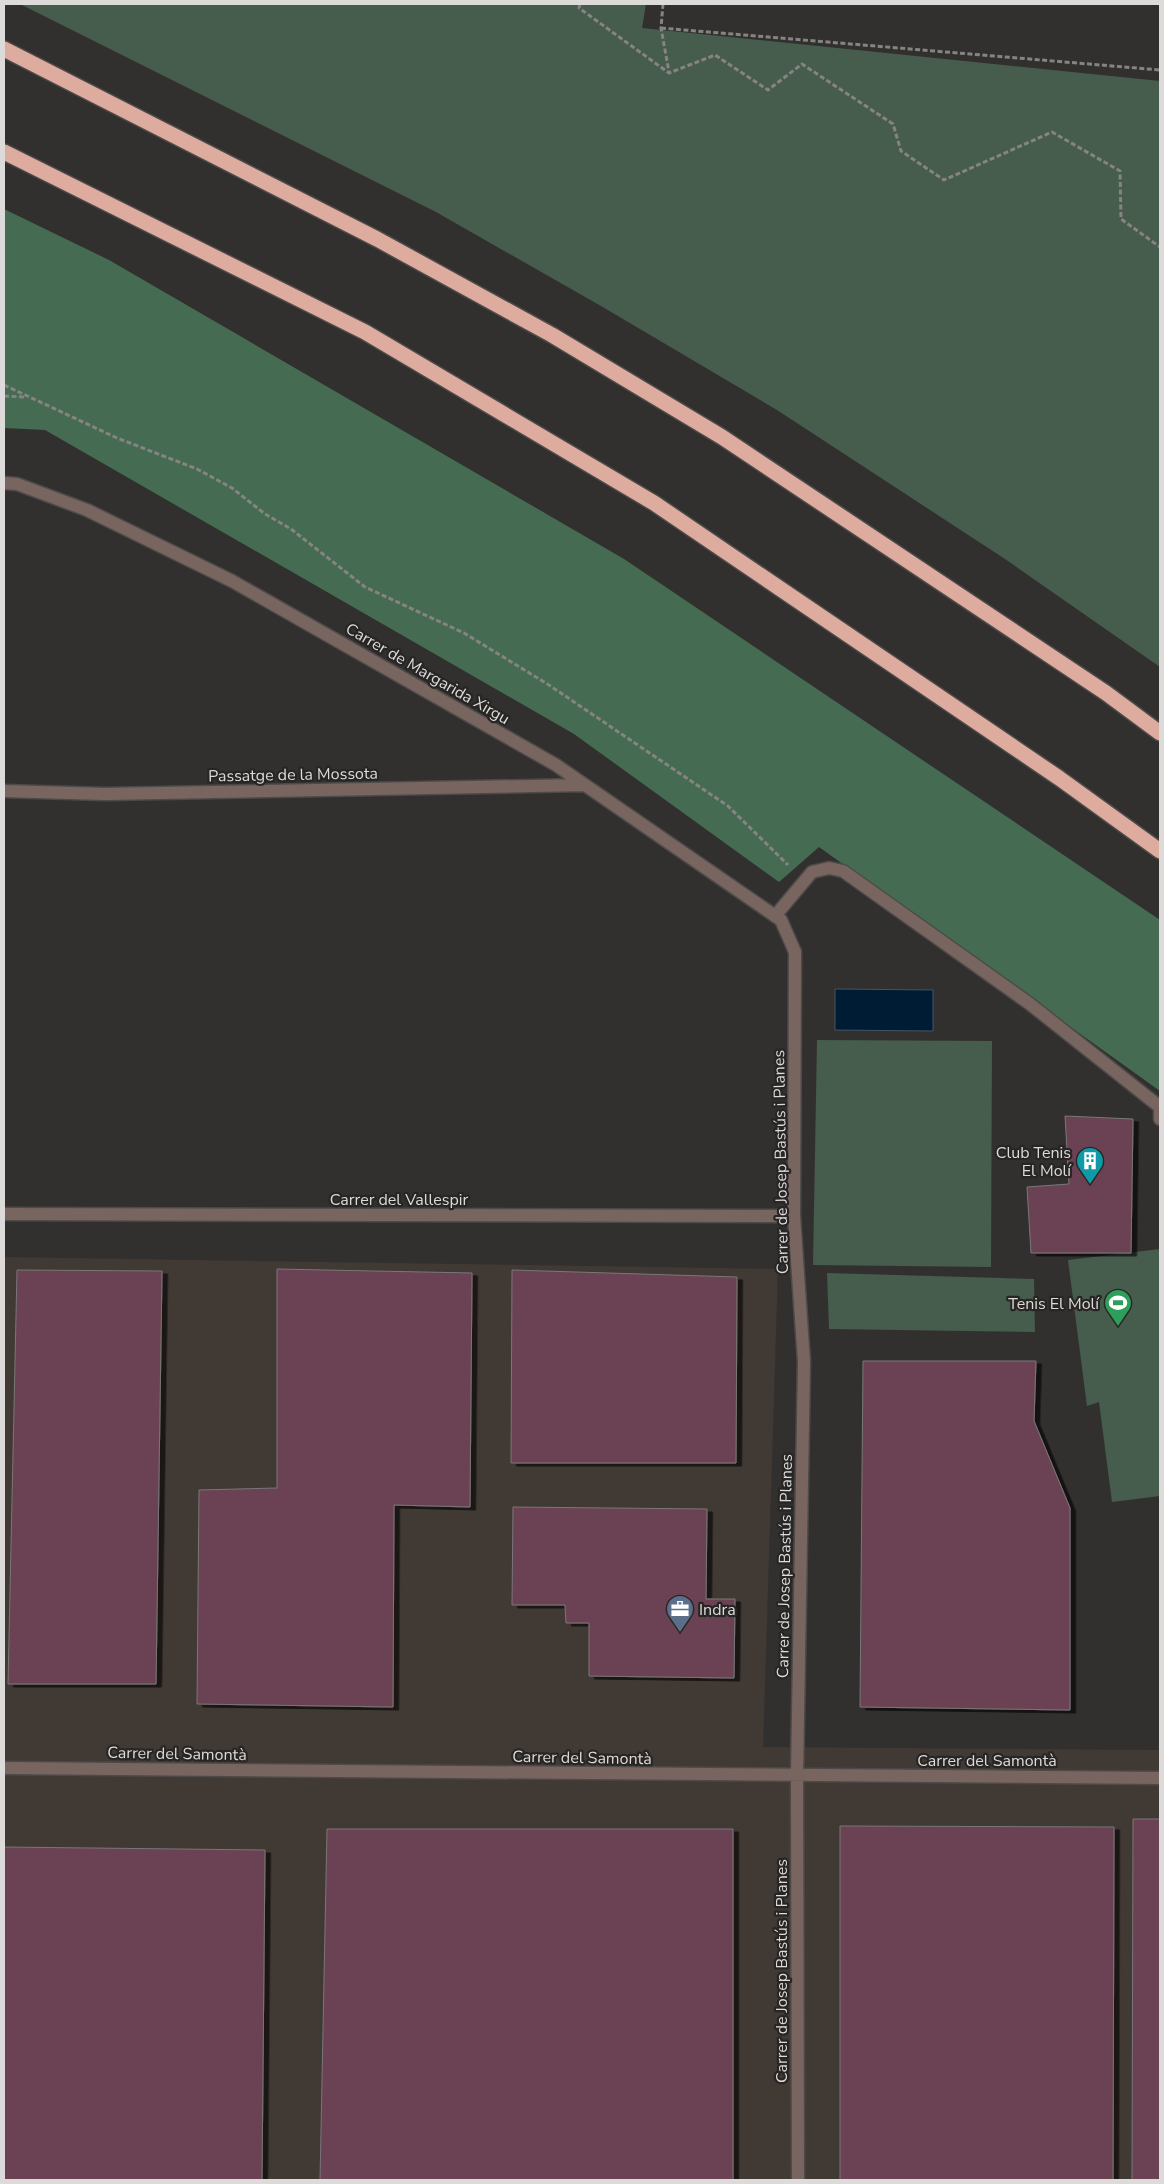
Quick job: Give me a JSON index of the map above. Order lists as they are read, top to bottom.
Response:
{
  "streets": {
    "street": [
      "Carrer de Margarida Xirgu",
      "Passatge de la Mossota",
      "Carrer de Josep Bastús i Planes",
      "Carrer del Vallespir",
      "Carrer del Samontà"
    ]
  },
  "crossings": [
    ["Carrer de Margarida Xirgu", "Passatge de la Mossota"],
    ["Carrer de Margarida Xirgu", "Carrer de Josep Bastús i Planes"],
    ["Carrer de Josep Bastús i Planes", "Carrer del Vallespir"],
    ["Carrer de Josep Bastús i Planes", "Carrer del Samontà"]
  ],
  "places": {
    "building": ["Club Tenis El Molí"],
    "sports": ["Tenis El Molí"],
    "office": ["Indra"]
  }
}
